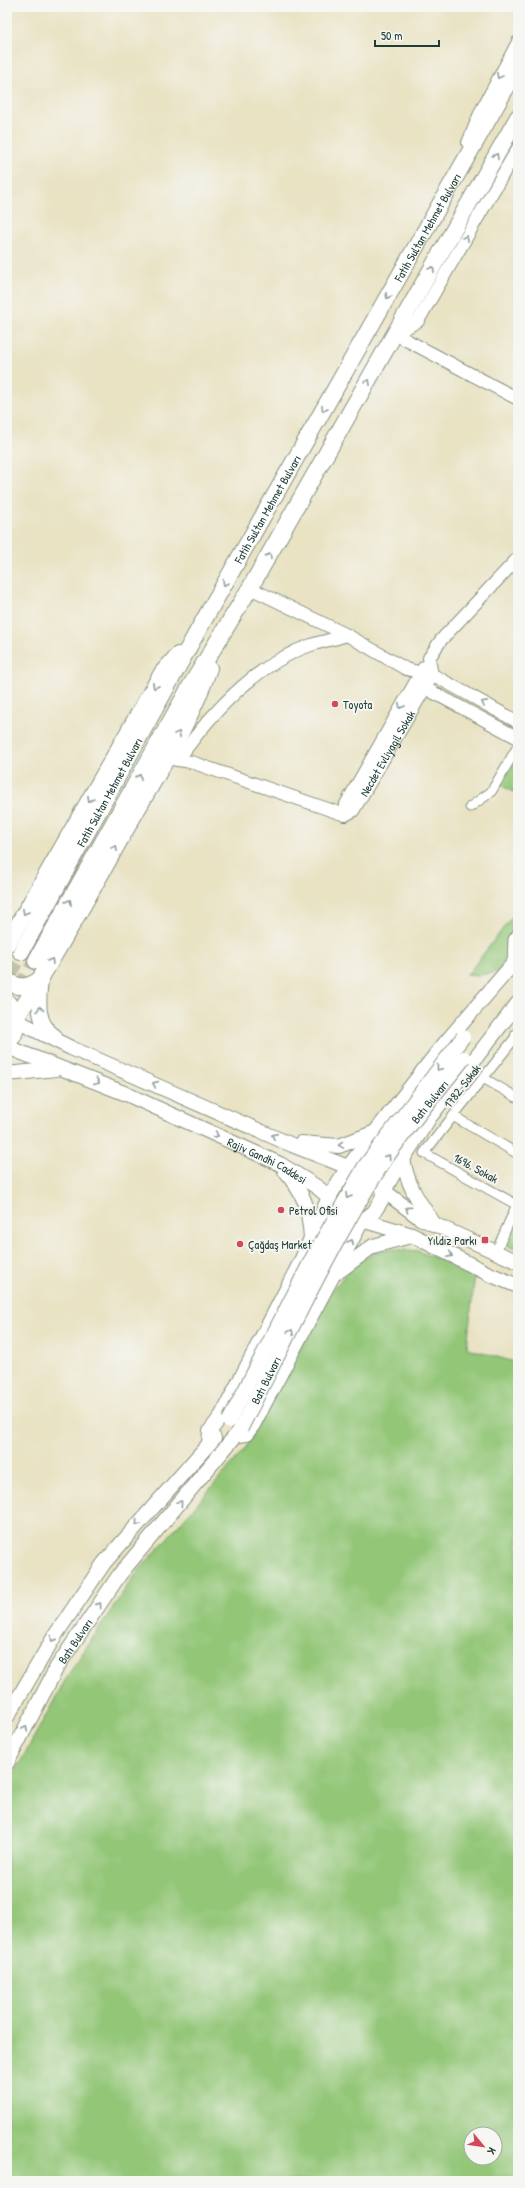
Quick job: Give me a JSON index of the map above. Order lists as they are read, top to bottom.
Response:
{
  "streets": {
    "highway": ["Fatih Sultan Mehmet Bulvarı"],
    "main road": ["Batı Bulvarı", "Rajiv Gandhi Caddesi"],
    "street": ["Necdet Evliyagil Sokak", "1782. Sokak", "1696. Sokak"]
  },
  "crossings": [
    ["1782. Sokak", "1696. Sokak"]
  ],
  "places": {
    "other": ["Toyota", "Petrol Ofisi", "Çağdaş Market"],
    "transit": ["Yıldız Parkı"]
  },
  "scale_bar": "50 m",
  "north": "bottom right"
}
